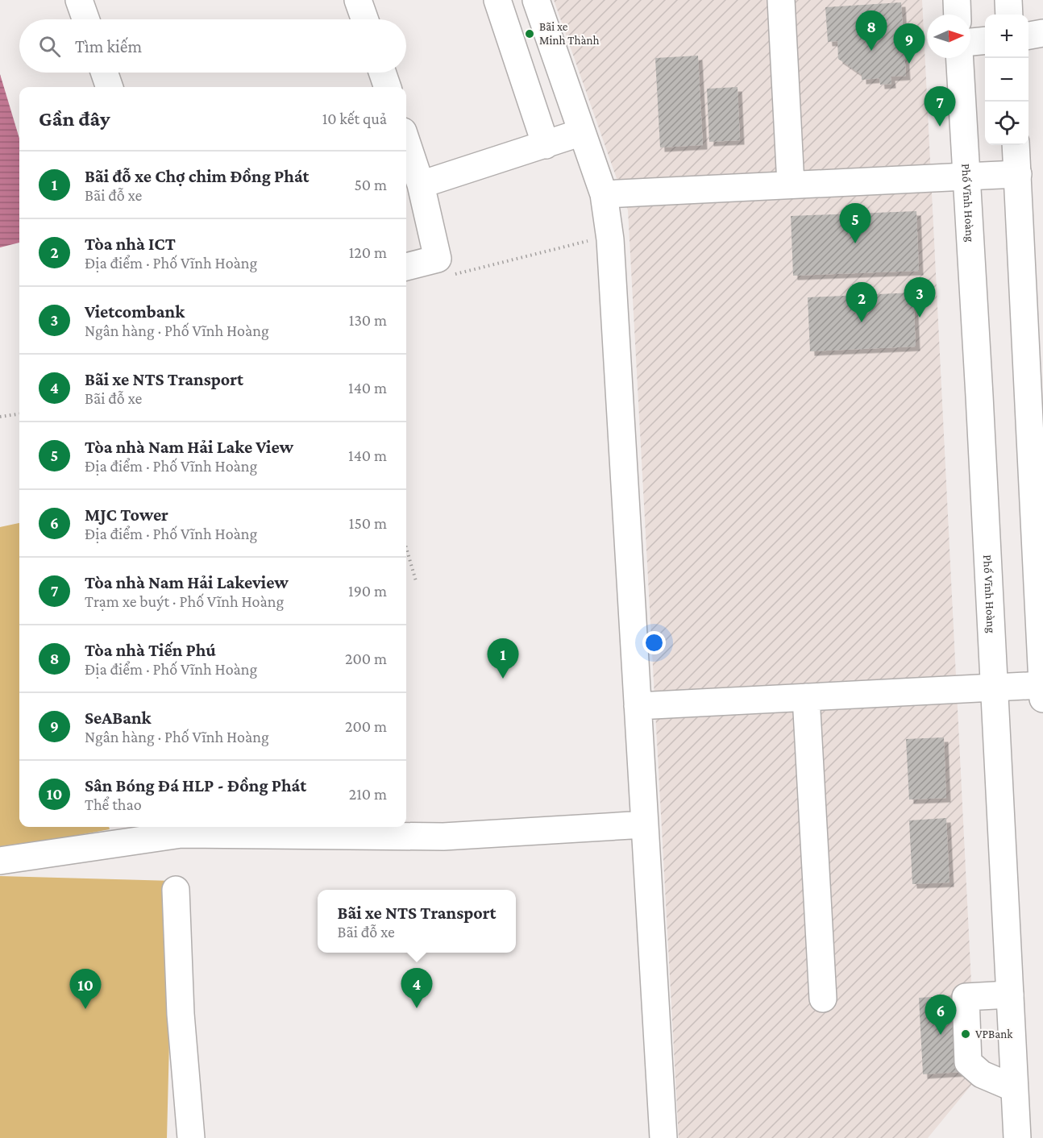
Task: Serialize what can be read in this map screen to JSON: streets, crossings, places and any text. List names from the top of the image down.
{
  "streets": {
    "street": ["Phố Vĩnh Hoàng"]
  },
  "places": ["Bãi xe Minh Thành", "VPBank"],
  "north": "right",
  "page": {
    "pins": [
      "8",
      "9",
      "7",
      "5",
      "3",
      "2",
      "1",
      "4",
      "10",
      "6"
    ],
    "map_buttons": ["+", "−"],
    "search": "Tìm kiếm",
    "heading": ["Gần đây", "10 kết quả"],
    "list": [
      {
        "mark": "1",
        "name": "Bãi đỗ xe Chợ chim Đồng Phát",
        "note": "Bãi đỗ xe",
        "value": "50 m"
      },
      {
        "mark": "2",
        "name": "Tòa nhà ICT",
        "note": "Địa điểm · Phố Vĩnh Hoàng",
        "value": "120 m"
      },
      {
        "mark": "3",
        "name": "Vietcombank",
        "note": "Ngân hàng · Phố Vĩnh Hoàng",
        "value": "130 m"
      },
      {
        "mark": "4",
        "name": "Bãi xe NTS Transport",
        "note": "Bãi đỗ xe",
        "value": "140 m"
      },
      {
        "mark": "5",
        "name": "Tòa nhà Nam Hải Lake View",
        "note": "Địa điểm · Phố Vĩnh Hoàng",
        "value": "140 m"
      },
      {
        "mark": "6",
        "name": "MJC Tower",
        "note": "Địa điểm · Phố Vĩnh Hoàng",
        "value": "150 m"
      },
      {
        "mark": "7",
        "name": "Tòa nhà Nam Hải Lakeview",
        "note": "Trạm xe buýt · Phố Vĩnh Hoàng",
        "value": "190 m"
      },
      {
        "mark": "8",
        "name": "Tòa nhà Tiến Phú",
        "note": "Địa điểm · Phố Vĩnh Hoàng",
        "value": "200 m"
      },
      {
        "mark": "9",
        "name": "SeABank",
        "note": "Ngân hàng · Phố Vĩnh Hoàng",
        "value": "200 m"
      },
      {
        "mark": "10",
        "name": "Sân Bóng Đá HLP - Đồng Phát",
        "note": "Thể thao",
        "value": "210 m"
      }
    ],
    "popup": ["Bãi xe NTS Transport", "Bãi đỗ xe"]
  }
}
